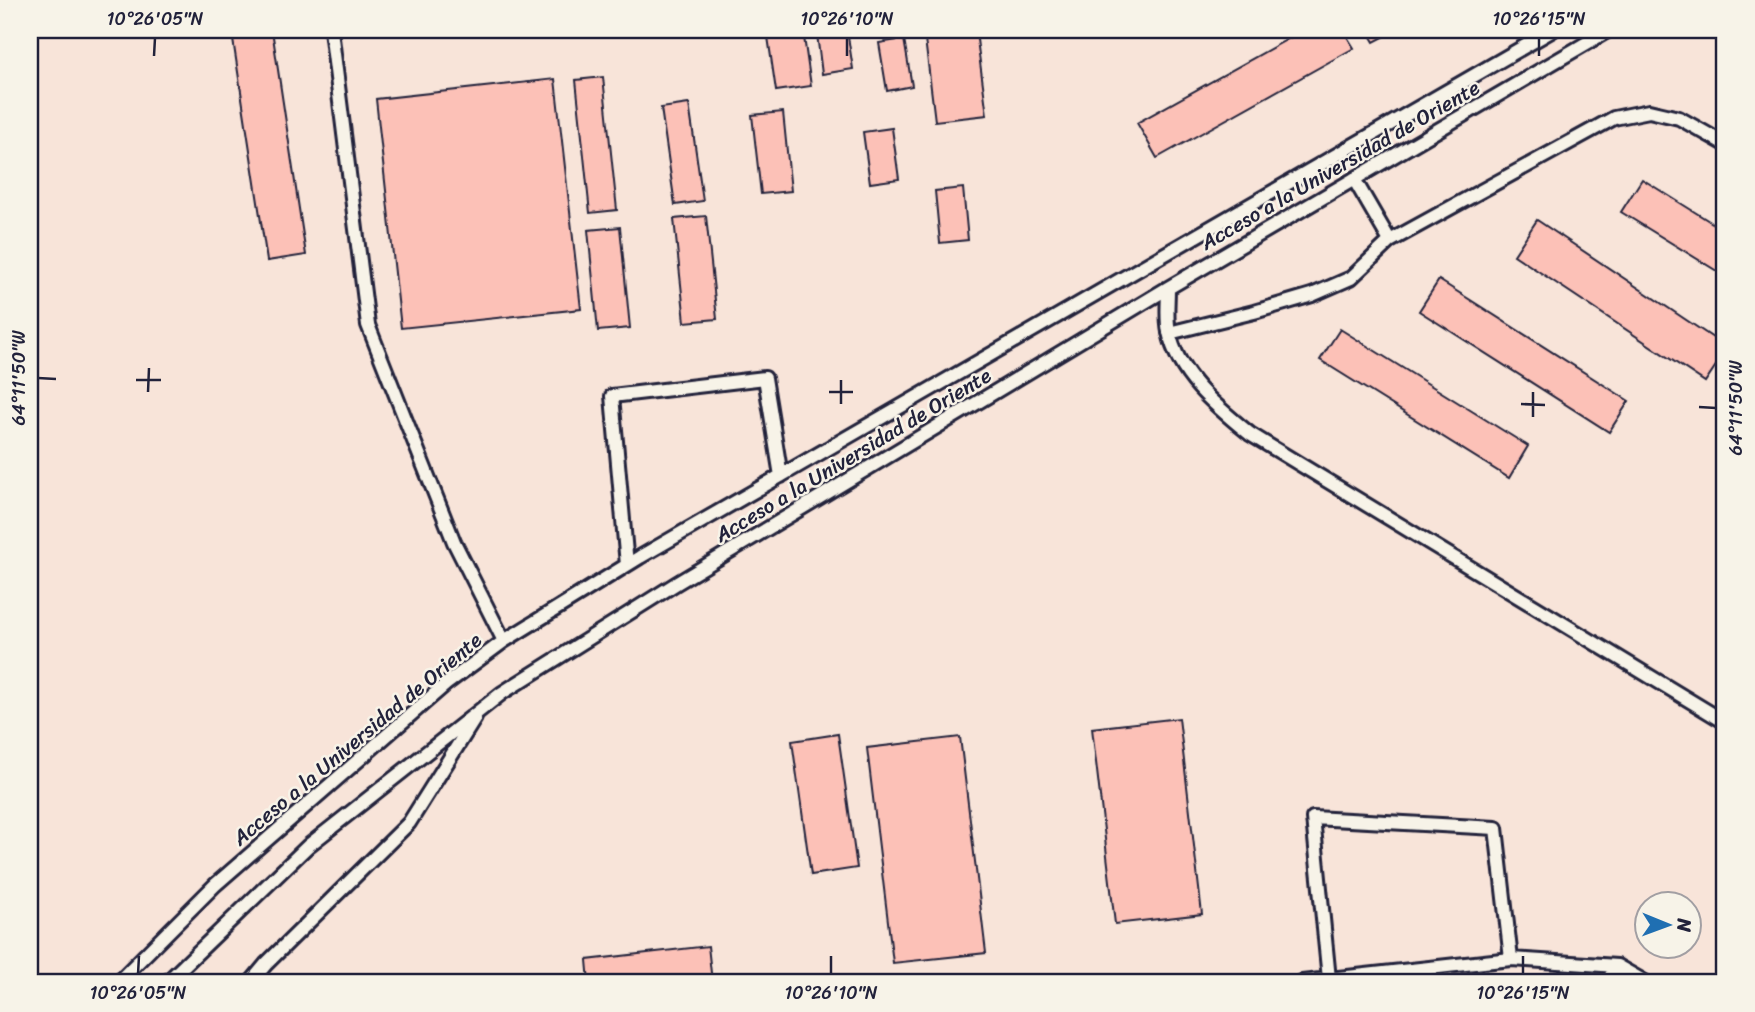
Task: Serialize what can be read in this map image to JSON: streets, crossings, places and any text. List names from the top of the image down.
{
  "streets": {
    "lane": ["Acceso a la Universidad de Oriente"]
  },
  "north": "right",
  "coordinates": [
    "10°26'05\"N",
    "10°26'10\"N",
    "10°26'15\"N",
    "64°11'50\"W"
  ]
}
